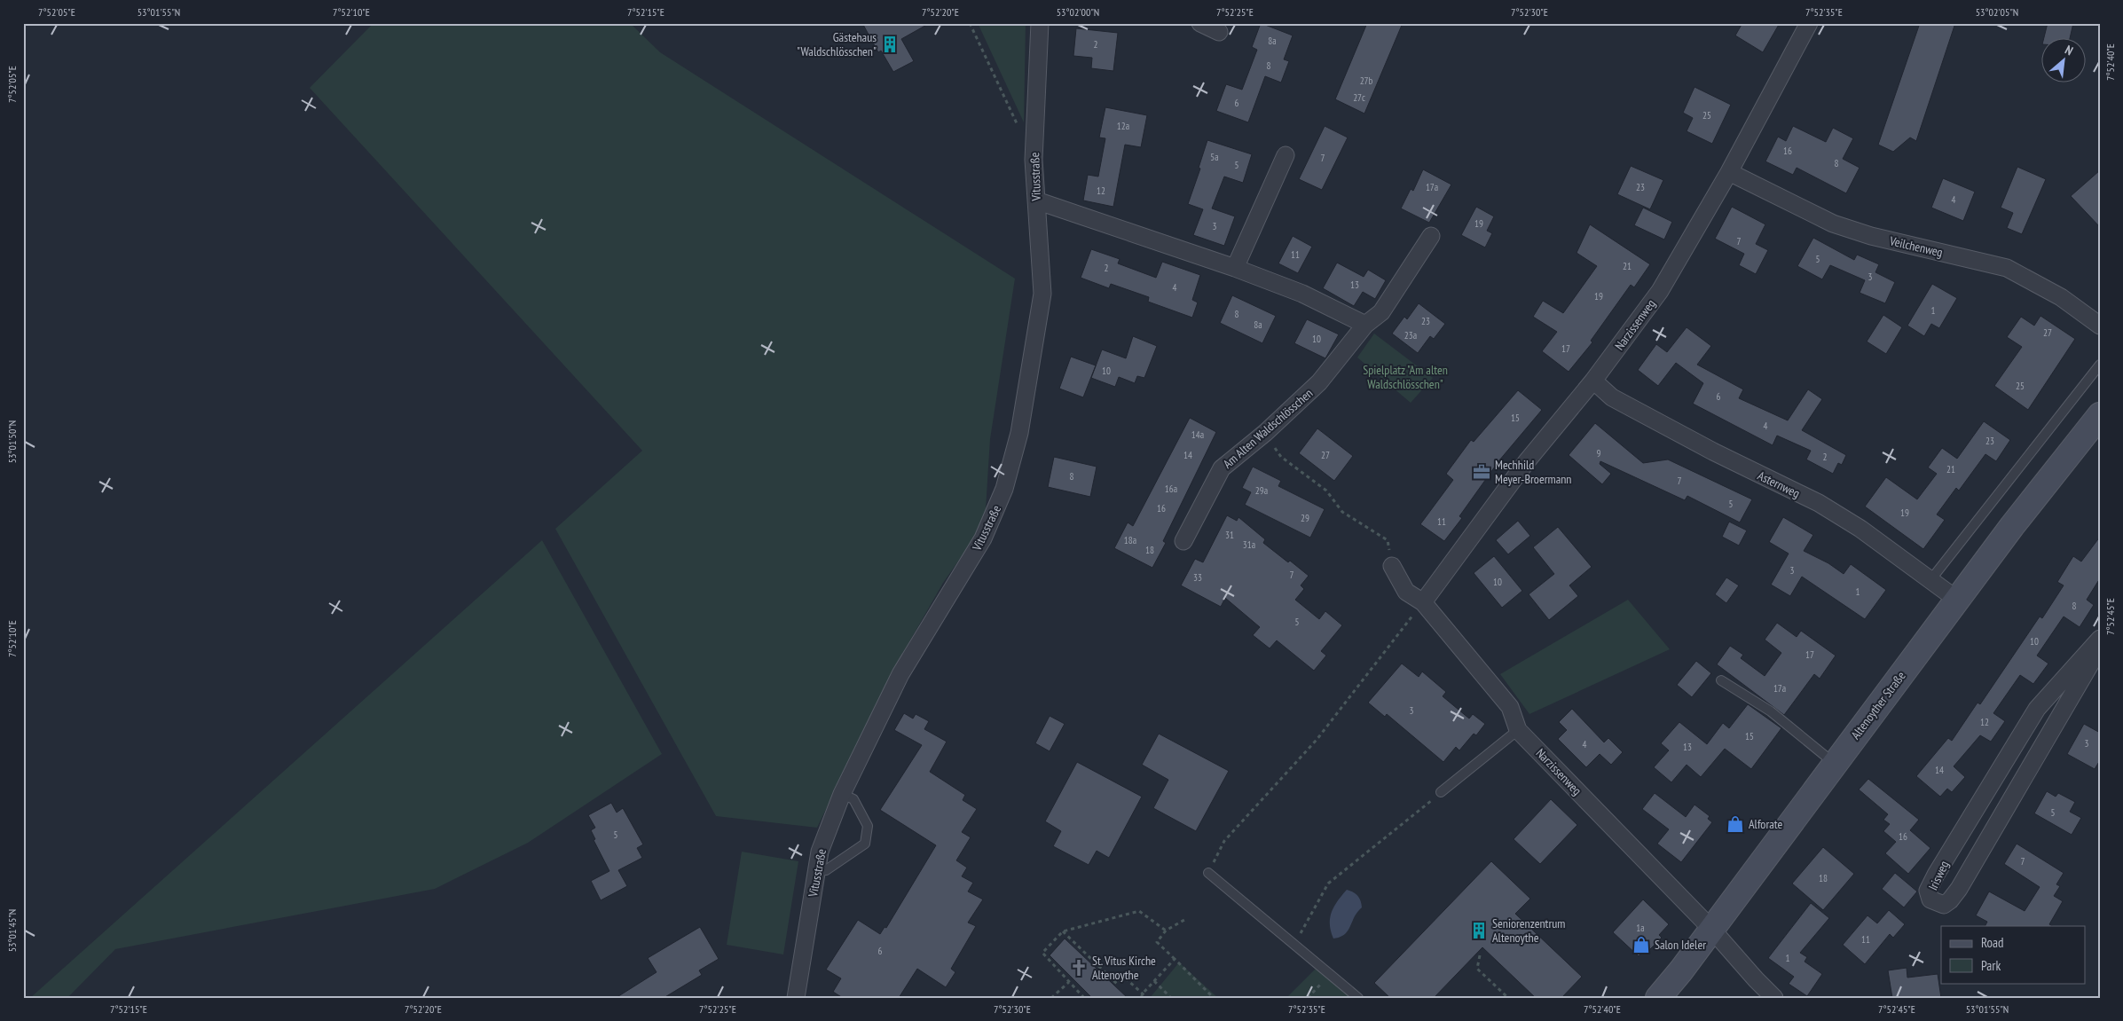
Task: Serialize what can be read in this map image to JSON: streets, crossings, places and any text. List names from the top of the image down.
{
  "streets": {
    "main road": ["Altenoyther Straße"],
    "street": [
      "Vitusstraße",
      "Veilchenweg",
      "Narzissenweg",
      "Am Alten Waldschlösschen",
      "Asternweg",
      "Irisweg"
    ]
  },
  "crossings": [
    ["Veilchenweg", "Narzissenweg"],
    ["Narzissenweg", "Asternweg"],
    ["Narzissenweg", "Altenoyther Straße"],
    ["Asternweg", "Altenoyther Straße"]
  ],
  "parks": ["Spielplatz \"Am alten Waldschlösschen\""],
  "places": {
    "building": ["Gästehaus \"Waldschlösschen\"", "Seniorenzentrum Altenoythe"],
    "office": ["Mechhild Meyer-Broermann"],
    "shop": ["Alforate", "Salon Ideler"],
    "church": ["St. Vitus Kirche Altenoythe"]
  },
  "house_numbers": [
    "8a",
    "2",
    "8",
    "27b",
    "27c",
    "6",
    "25",
    "12a",
    "16",
    "5a",
    "7",
    "8",
    "5",
    "17a",
    "23",
    "12",
    "4",
    "19",
    "3",
    "7",
    "11",
    "5",
    "21",
    "2",
    "3",
    "13",
    "4",
    "19",
    "1",
    "8",
    "23",
    "8a",
    "27",
    "23a",
    "10",
    "17",
    "10",
    "25",
    "6",
    "15",
    "4",
    "14a",
    "23",
    "9",
    "14",
    "27",
    "2",
    "21",
    "8",
    "7",
    "16a",
    "29a",
    "5",
    "16",
    "19",
    "29",
    "11",
    "31",
    "18a",
    "31a",
    "18",
    "3",
    "7",
    "33",
    "10",
    "1",
    "8",
    "5",
    "10",
    "17",
    "17a",
    "3",
    "12",
    "15",
    "3",
    "4",
    "13",
    "14",
    "5",
    "5",
    "16",
    "7",
    "18",
    "1a",
    "11",
    "6",
    "1"
  ],
  "legend": ["Road", "Park"],
  "north": "top right",
  "coordinates": [
    "7°52'05\"E",
    "53°01'55\"N",
    "7°52'10\"E",
    "7°52'15\"E",
    "7°52'20\"E",
    "53°02'00\"N",
    "7°52'25\"E",
    "7°52'30\"E",
    "7°52'35\"E",
    "53°02'05\"N",
    "7°52'40\"E",
    "53°01'50\"N",
    "7°52'45\"E",
    "53°01'45\"N"
  ]
}
